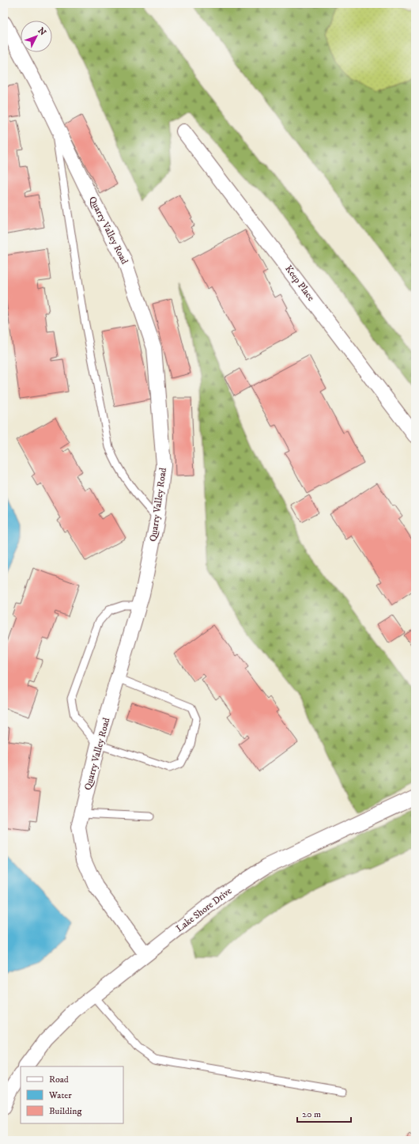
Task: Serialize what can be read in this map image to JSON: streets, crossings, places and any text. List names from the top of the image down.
{
  "streets": {
    "street": ["Quarry Valley Road", "Keep Place", "Lake Shore Drive"]
  },
  "crossings": [
    ["Quarry Valley Road", "Lake Shore Drive"]
  ],
  "legend": ["Road", "Water", "Building"],
  "scale_bar": "20 m",
  "north": "top right"
}
